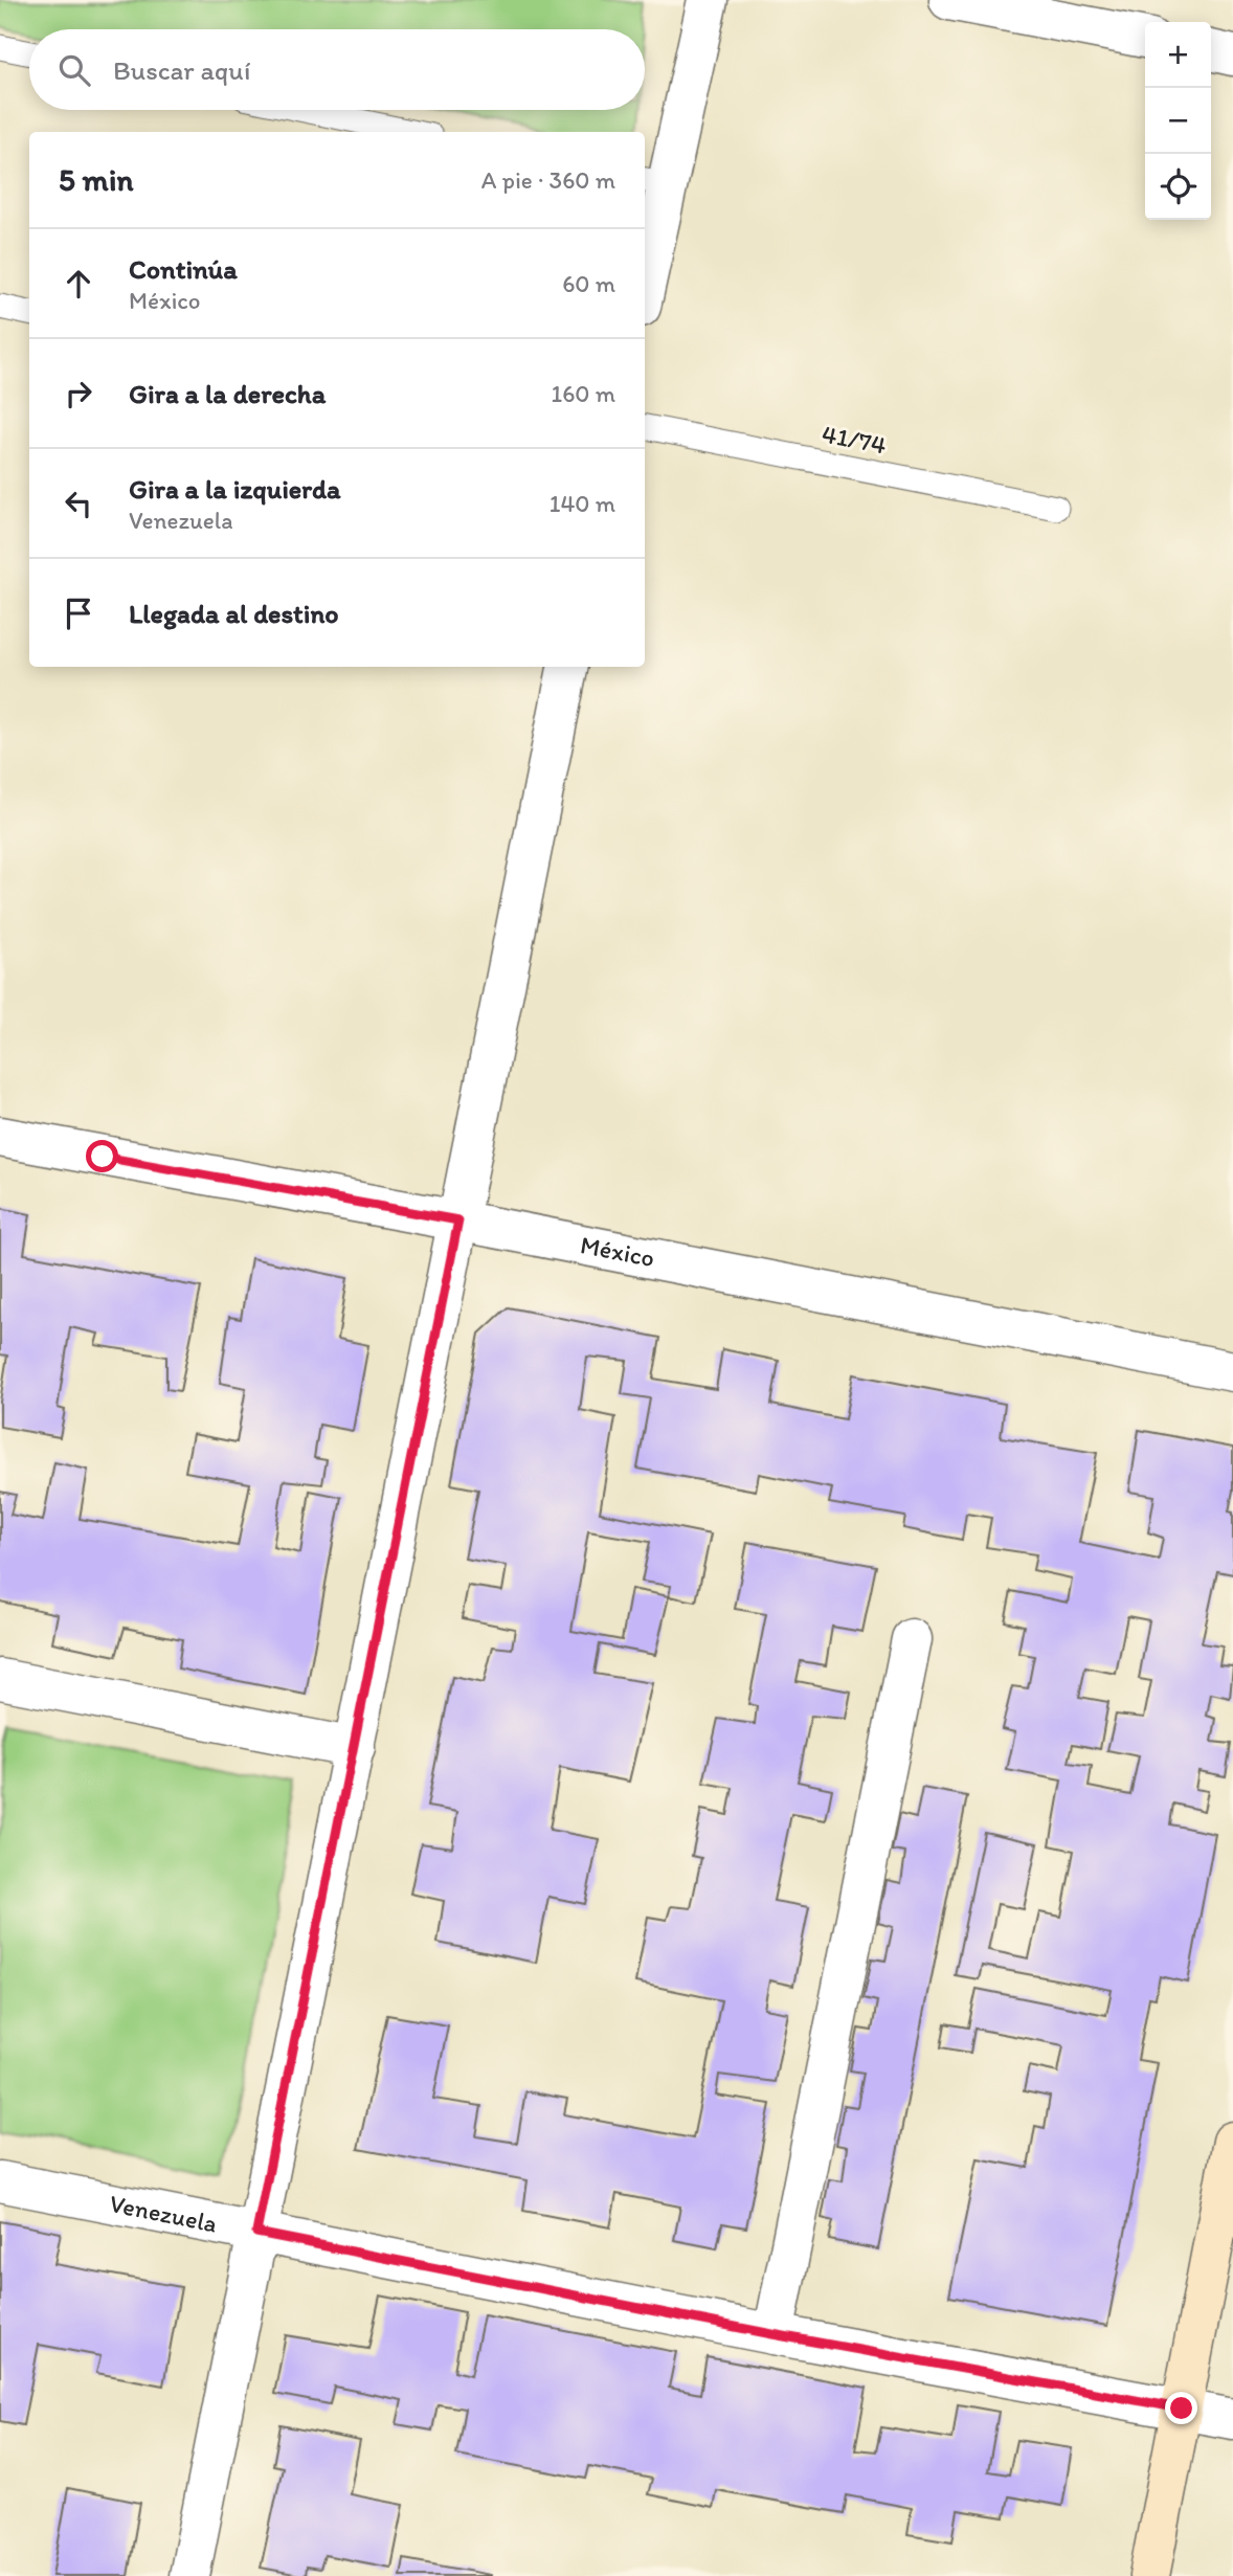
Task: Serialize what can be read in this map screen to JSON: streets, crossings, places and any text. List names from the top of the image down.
{
  "streets": {
    "street": ["México", "Venezuela"],
    "lane": ["41/74"]
  },
  "page": {
    "map_buttons": ["+", "−"],
    "search": "Buscar aquí",
    "heading": ["5 min", "A pie · 360 m"],
    "list": [
      ["Continúa", "México", "60 m"],
      ["Gira a la derecha", "160 m"],
      ["Gira a la izquierda", "Venezuela", "140 m"],
      "Llegada al destino"
    ]
  }
}
